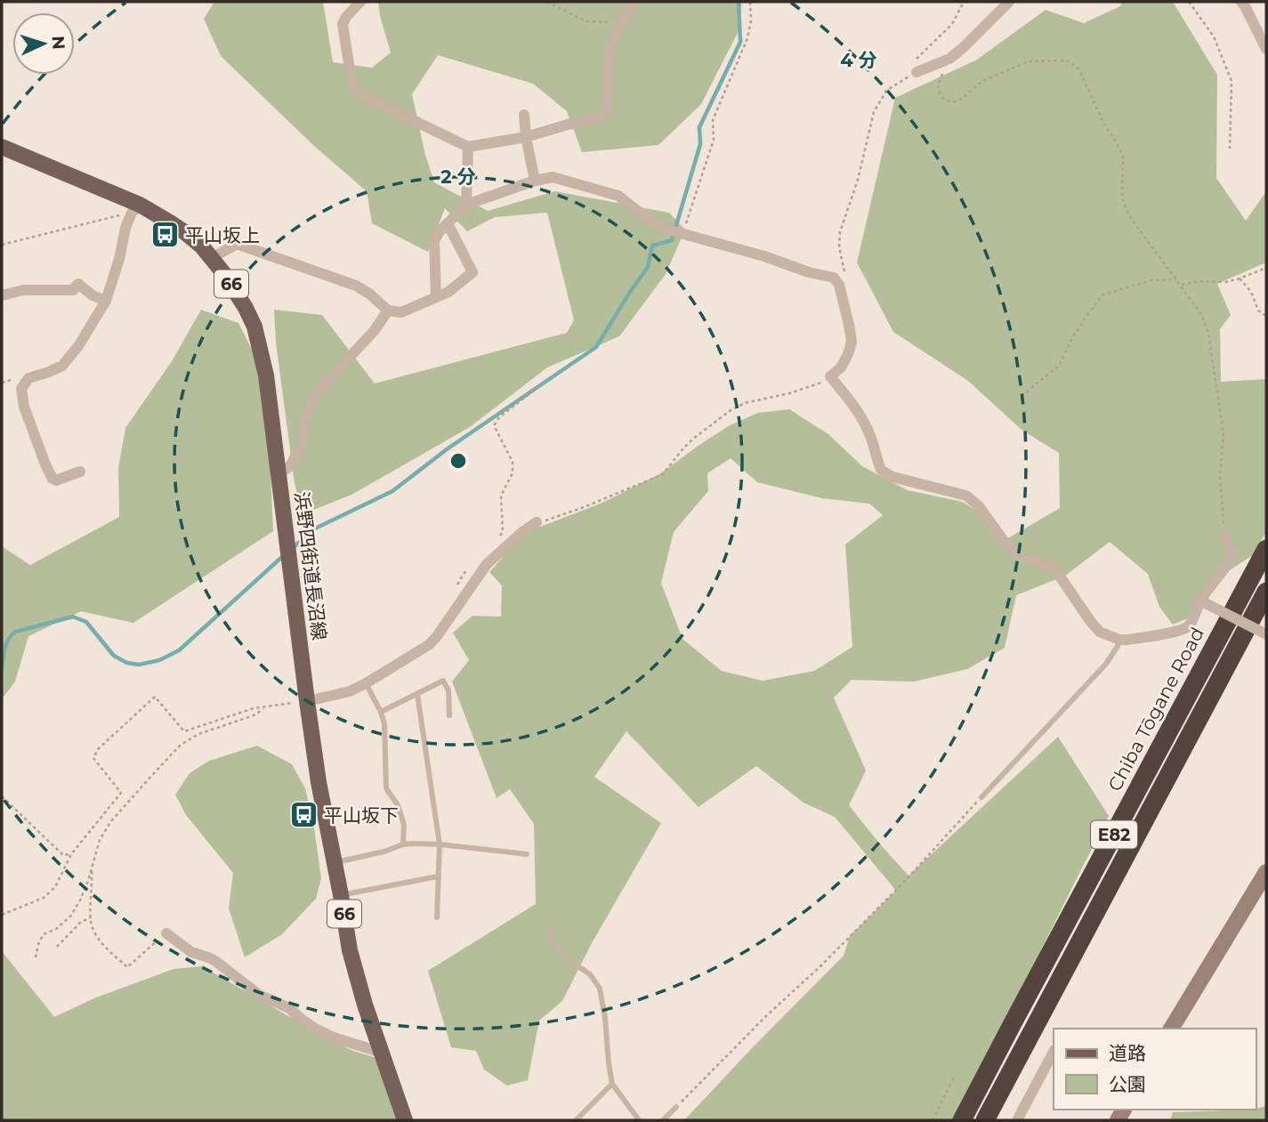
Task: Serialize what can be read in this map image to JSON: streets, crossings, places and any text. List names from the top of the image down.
{
  "streets": {
    "highway": ["Chiba Tōgane Road", "E82"],
    "main road": ["66", "浜野四街道長沼線"]
  },
  "places": {
    "bus stop": ["平山坂上", "平山坂下"]
  },
  "legend": ["道路", "公園"],
  "north": "right",
  "rings": ["4 分", "2 分"]
}
